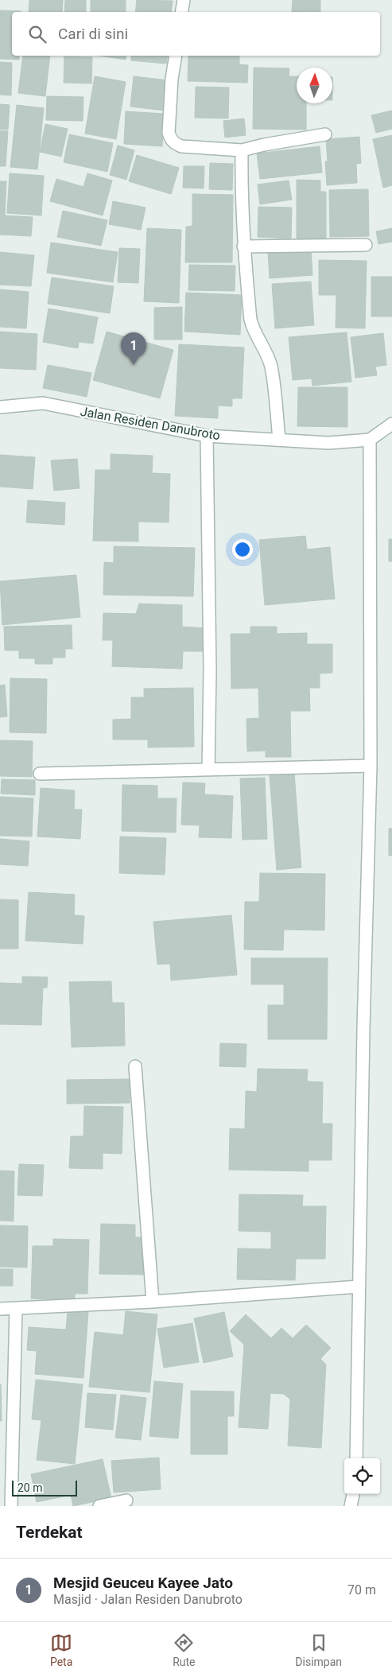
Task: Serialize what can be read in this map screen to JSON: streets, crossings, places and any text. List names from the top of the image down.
{
  "streets": {
    "street": ["Jalan Residen Danubroto"]
  },
  "scale_bar": "20 m",
  "north": "top",
  "page": {
    "search": "Cari di sini",
    "pins": "1",
    "scale": "20 m",
    "heading": "Terdekat",
    "list": [
      {
        "mark": "1",
        "name": "Mesjid Geuceu Kayee Jato",
        "note": "Masjid · Jalan Residen Danubroto",
        "value": "70 m"
      }
    ],
    "nav": ["Peta", "Rute", "Disimpan"]
  }
}
